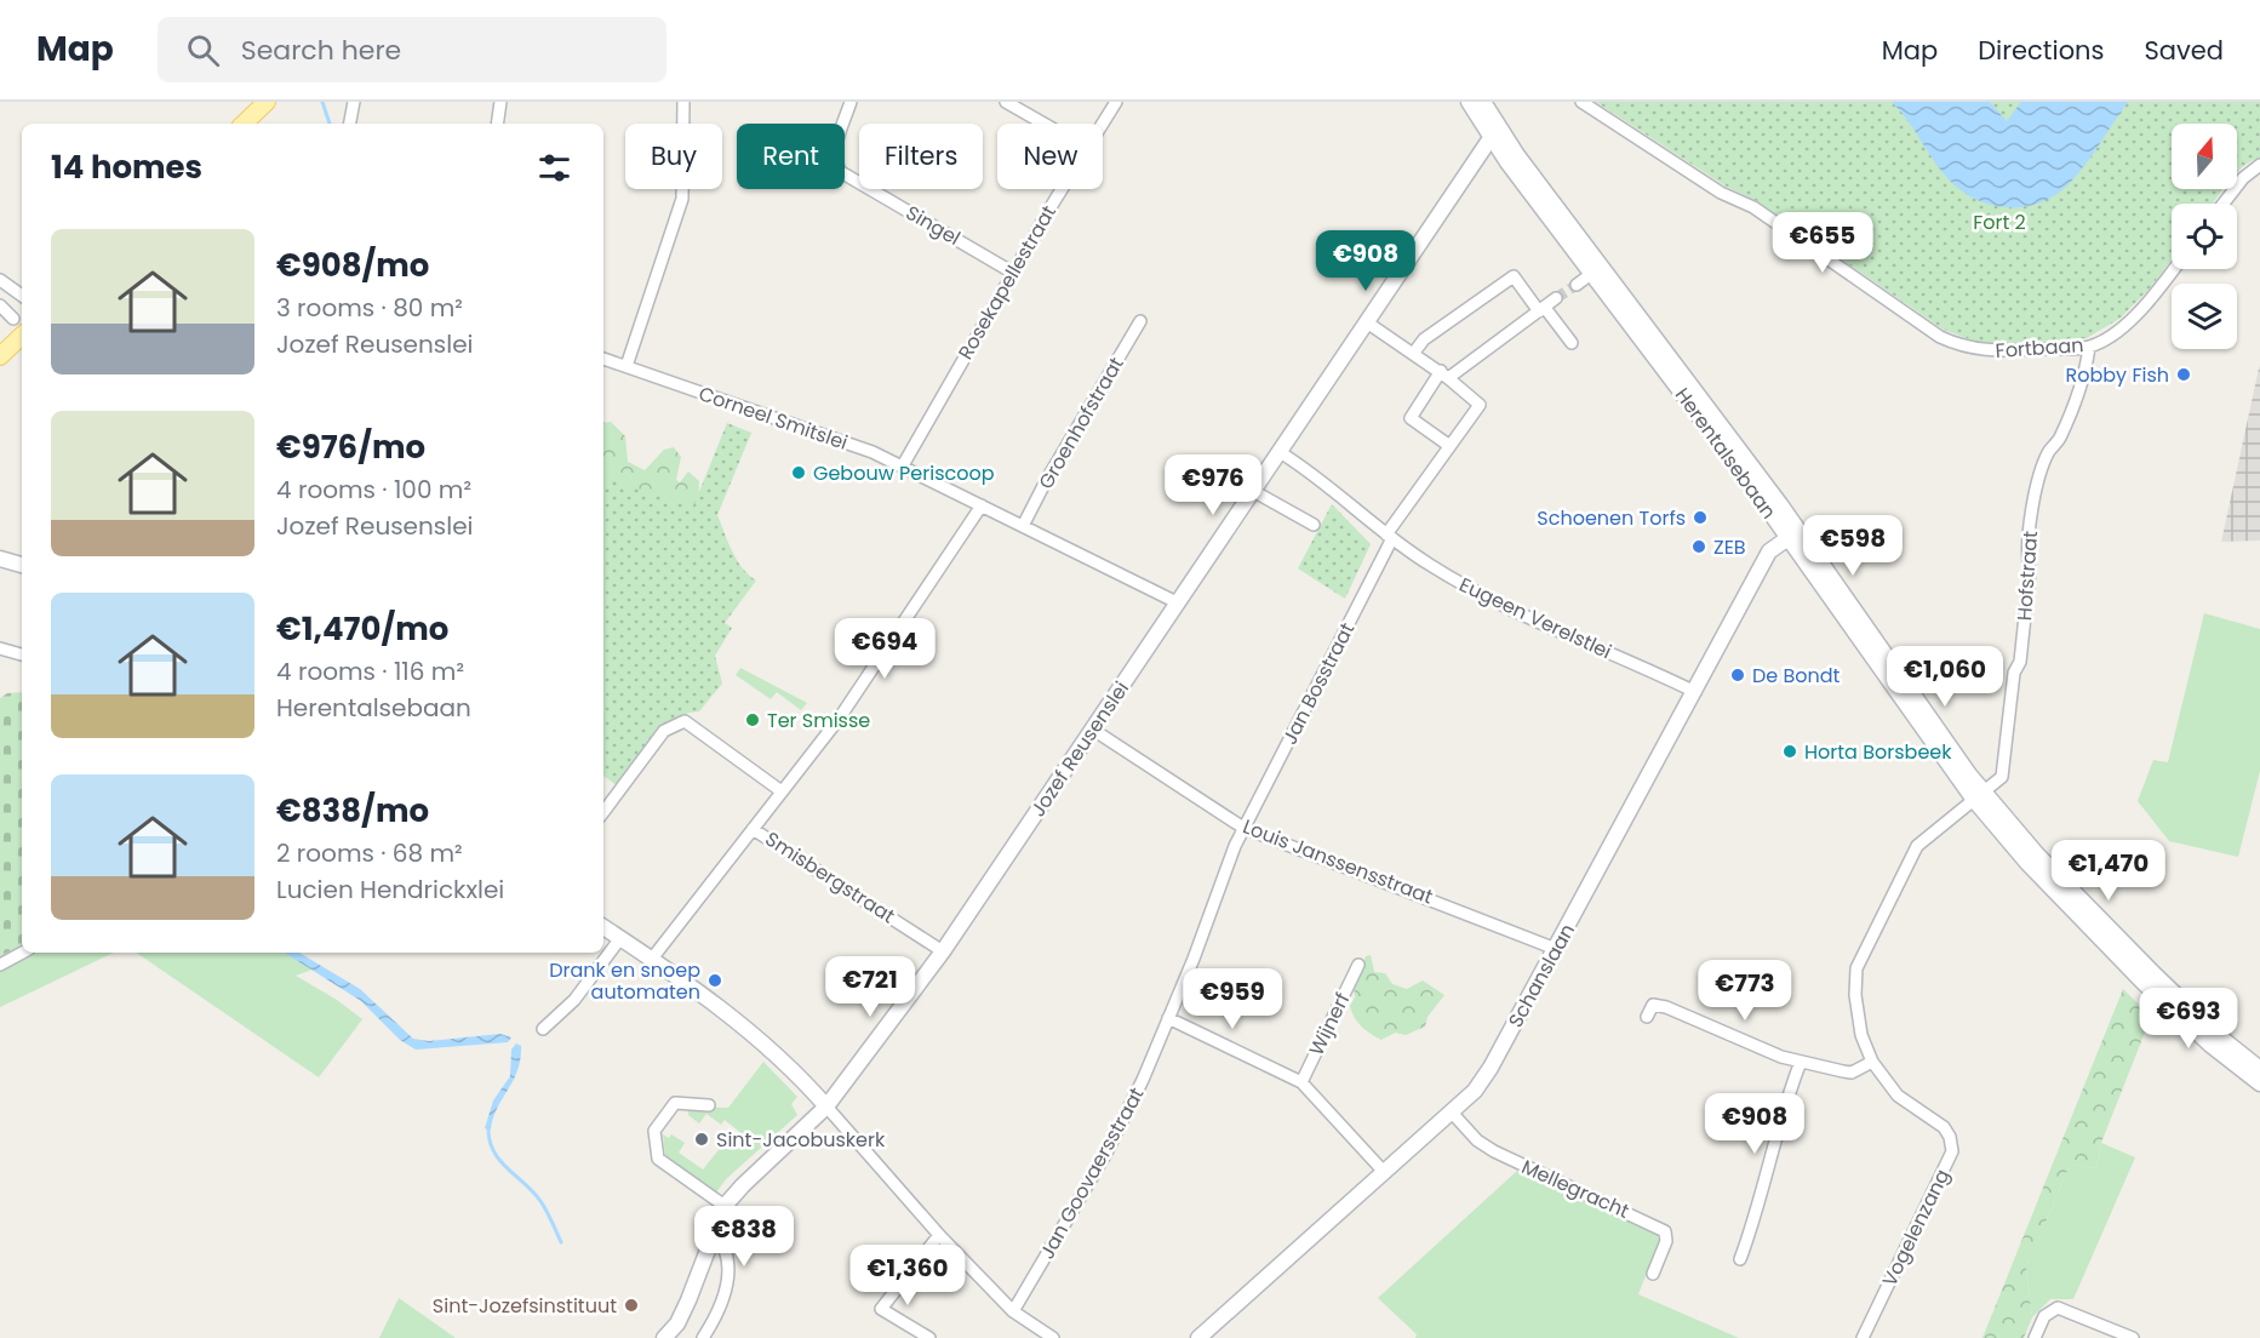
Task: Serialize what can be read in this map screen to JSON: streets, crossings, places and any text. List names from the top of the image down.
{
  "streets": {
    "street": [
      "Singel",
      "Rosekapellestraat",
      "Fortbaan",
      "Corneel Smitslei",
      "Groenhofstraat",
      "Herentalsebaan",
      "Hofstraat",
      "Eugeen Verelstlei",
      "Jan Bosstraat",
      "Jozef Reusenslei",
      "Louis Janssensstraat",
      "Smisbergstraat",
      "Schanslaan",
      "Wijnerf",
      "Jan Goovaersstraat",
      "Mellegracht",
      "Vogelenzang"
    ]
  },
  "crossings": [
    ["Singel", "Rosekapellestraat"],
    ["Rosekapellestraat", "Corneel Smitslei"],
    ["Fortbaan", "Hofstraat"],
    ["Corneel Smitslei", "Groenhofstraat"],
    ["Corneel Smitslei", "Jozef Reusenslei"],
    ["Herentalsebaan", "Hofstraat"],
    ["Herentalsebaan", "Jozef Reusenslei"],
    ["Herentalsebaan", "Schanslaan"],
    ["Herentalsebaan", "Vogelenzang"],
    ["Hofstraat", "Vogelenzang"],
    ["Eugeen Verelstlei", "Jan Bosstraat"],
    ["Eugeen Verelstlei", "Jozef Reusenslei"],
    ["Eugeen Verelstlei", "Schanslaan"],
    ["Jan Bosstraat", "Louis Janssensstraat"],
    ["Jan Bosstraat", "Jan Goovaersstraat"],
    ["Jozef Reusenslei", "Louis Janssensstraat"],
    ["Jozef Reusenslei", "Smisbergstraat"],
    ["Louis Janssensstraat", "Schanslaan"],
    ["Louis Janssensstraat", "Jan Goovaersstraat"],
    ["Schanslaan", "Mellegracht"]
  ],
  "parks": ["Fort 2"],
  "places": [
    "Robby Fish",
    "Gebouw Periscoop",
    "Schoenen Torfs",
    "ZEB",
    "De Bondt",
    "Ter Smisse",
    "Horta Borsbeek",
    "Drank en snoep automaten",
    "Sint-Jacobuskerk",
    "Sint-Jozefsinstituut"
  ],
  "north": "top",
  "page": {
    "header": "Map",
    "search": "Search here",
    "nav": ["Map", "Directions", "Saved"],
    "chip": [
      "Buy",
      "Rent",
      "Filters",
      "New"
    ],
    "heading": "14 homes",
    "list": [
      {
        "name": "€908/mo",
        "note": "3 rooms · 80 m² · Jozef Reusenslei"
      },
      {
        "name": "€976/mo",
        "note": "4 rooms · 100 m² · Jozef Reusenslei"
      },
      {
        "name": "€1,470/mo",
        "note": "4 rooms · 116 m² · Herentalsebaan"
      },
      {
        "name": "€838/mo",
        "note": "2 rooms · 68 m² · Lucien Hendrickxlei"
      }
    ],
    "price": [
      "€655",
      "€908",
      "€976",
      "€598",
      "€694",
      "€1,060",
      "€1,470",
      "€721",
      "€773",
      "€959",
      "€693",
      "€908",
      "€838",
      "€1,360"
    ]
  }
}
